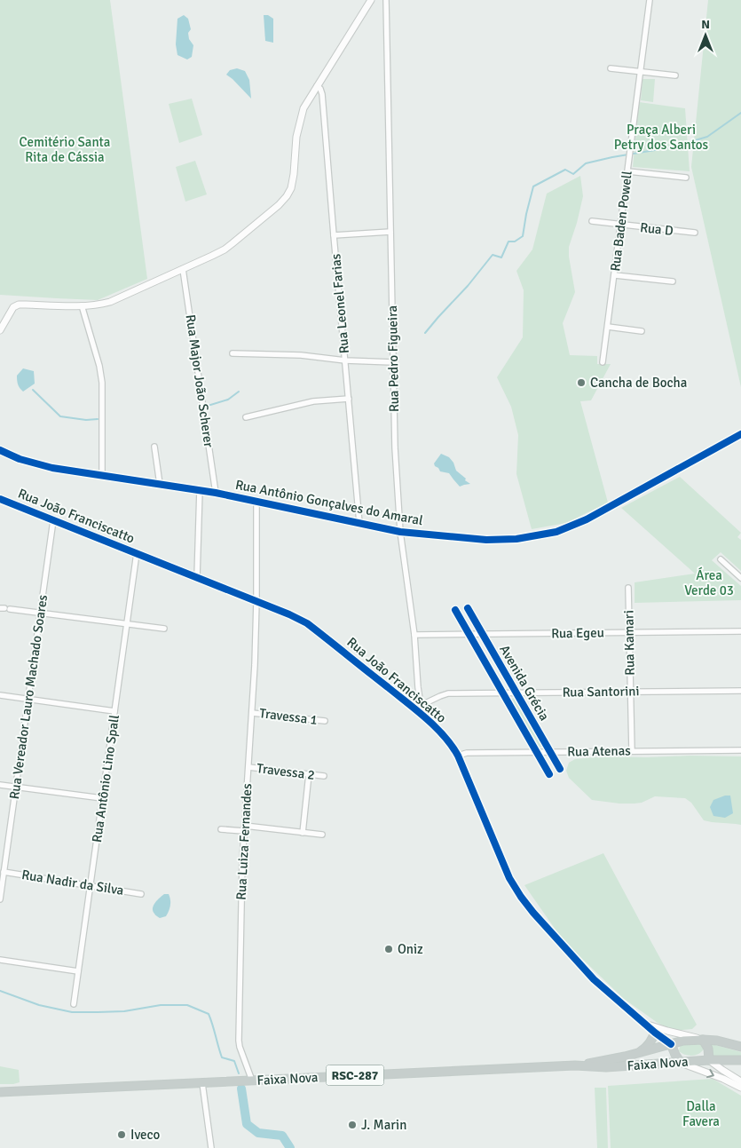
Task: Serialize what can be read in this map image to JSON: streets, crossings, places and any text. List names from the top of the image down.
{
  "streets": {
    "highway": ["Faixa Nova", "RSC-287"],
    "street": [
      "Rua Baden Powell",
      "Rua D",
      "Rua Leonel Farias",
      "Rua Pedro Figueira",
      "Rua Major João Scherer",
      "Rua Antônio Gonçalves do Amaral",
      "Rua João Franciscatto",
      "Rua Egeu",
      "Rua Kamari",
      "Avenida Grécia",
      "Rua Santorini",
      "Rua Vereador Lauro Machado Soares",
      "Travessa 1",
      "Rua Atenas",
      "Travessa 2",
      "Rua Antônio Lino Spall",
      "Rua Luiza Fernandes",
      "Rua Nadir da Silva"
    ]
  },
  "crossings": [
    ["Rua Baden Powell", "Rua D"],
    ["Rua Leonel Farias", "Rua Antônio Gonçalves do Amaral"],
    ["Rua Pedro Figueira", "Rua Antônio Gonçalves do Amaral"],
    ["Rua Pedro Figueira", "Rua João Franciscatto"],
    ["Rua Pedro Figueira", "Rua Egeu"],
    ["Rua Pedro Figueira", "Rua Santorini"],
    ["Rua Major João Scherer", "Rua Antônio Gonçalves do Amaral"],
    ["Rua Antônio Gonçalves do Amaral", "Rua Luiza Fernandes"],
    ["Rua João Franciscatto", "Rua Santorini"],
    ["Rua João Franciscatto", "Rua Vereador Lauro Machado Soares"],
    ["Rua João Franciscatto", "Rua Atenas"],
    ["Rua João Franciscatto", "Rua Antônio Lino Spall"],
    ["Rua João Franciscatto", "Rua Luiza Fernandes"],
    ["Rua João Franciscatto", "Faixa Nova"],
    ["Rua Egeu", "Rua Kamari"],
    ["Rua Egeu", "Avenida Grécia"],
    ["Rua Kamari", "Rua Santorini"],
    ["Rua Kamari", "Rua Atenas"],
    ["Avenida Grécia", "Rua Santorini"],
    ["Avenida Grécia", "Rua Atenas"],
    ["Rua Vereador Lauro Machado Soares", "Rua Nadir da Silva"],
    ["Travessa 1", "Rua Luiza Fernandes"],
    ["Travessa 2", "Rua Luiza Fernandes"],
    ["Rua Antônio Lino Spall", "Rua Nadir da Silva"],
    ["Rua Luiza Fernandes", "Faixa Nova"]
  ],
  "parks": [
    "Praça Alberi Petry dos Santos",
    "Cemitério Santa Rita de Cássia",
    "Área Verde 03",
    "Dalla Favera"
  ],
  "places": [
    "Cancha de Bocha",
    "Oniz",
    "J. Marin",
    "Iveco"
  ],
  "north": "top"
}
